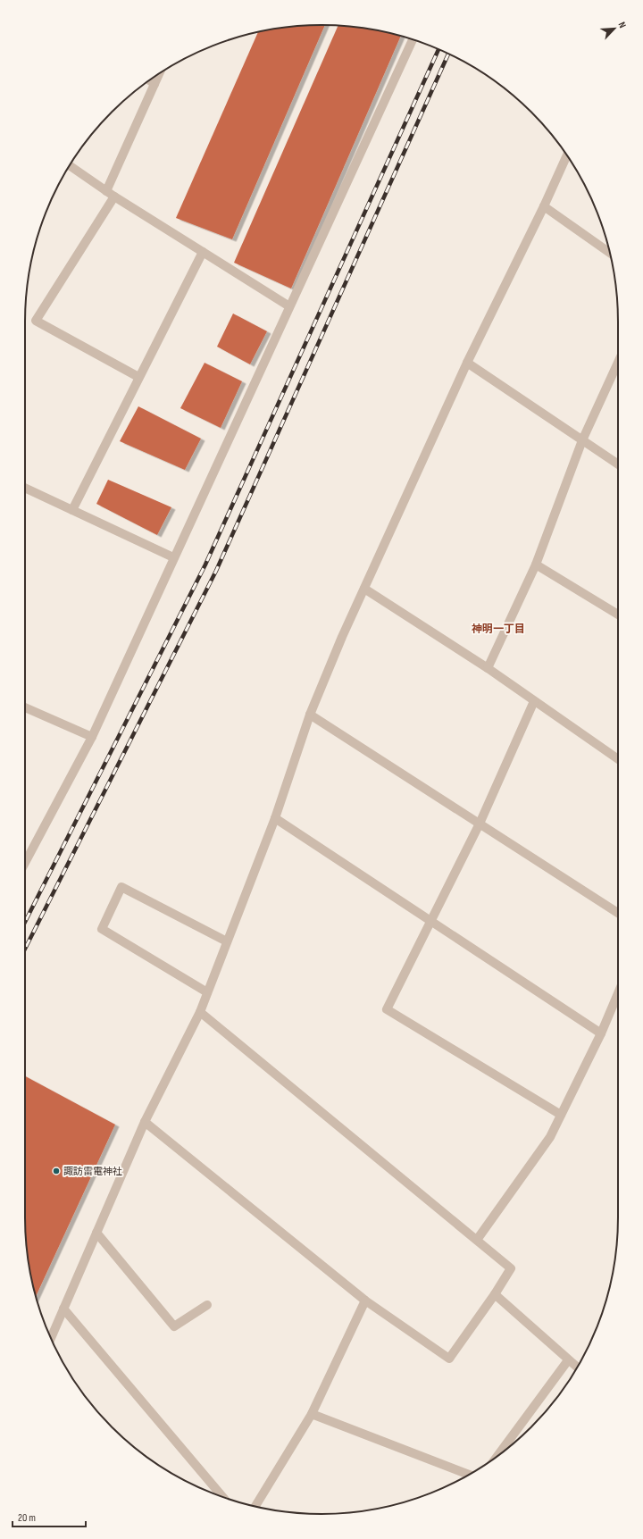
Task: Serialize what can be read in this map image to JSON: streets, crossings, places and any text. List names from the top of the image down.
{
  "districts": ["神明一丁目"],
  "places": ["諏訪雷電神社"],
  "scale_bar": "20 m",
  "north": "top right"
}
